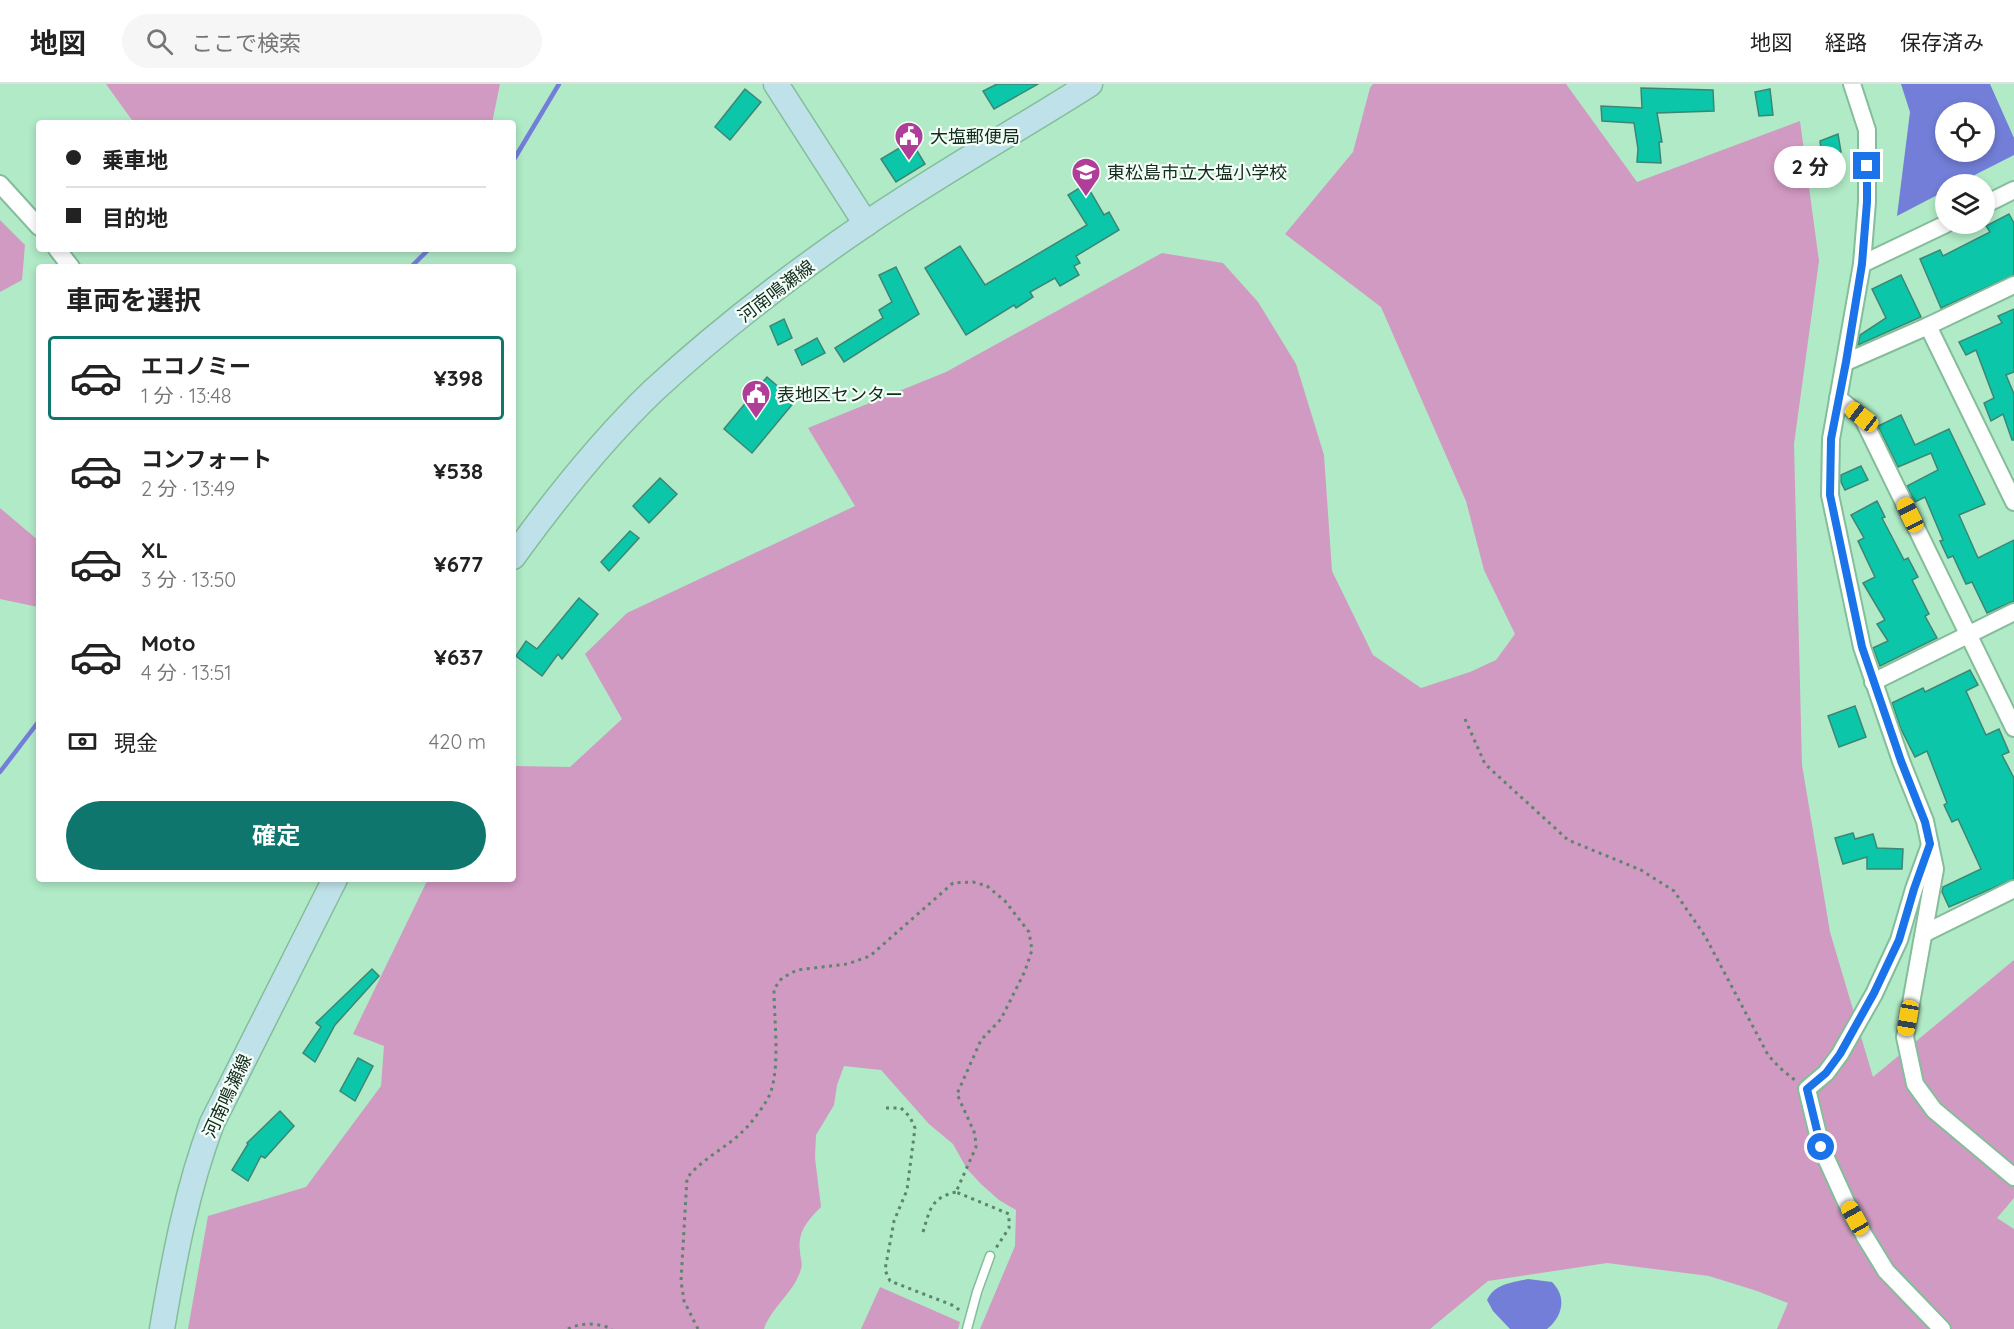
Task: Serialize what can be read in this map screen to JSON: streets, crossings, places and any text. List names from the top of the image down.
{
  "streets": {
    "main road": ["河南鳴瀬線"]
  },
  "places": {
    "public building": ["大塩郵便局", "表地区センター"],
    "school or university": ["東松島市立大塩小学校"]
  },
  "page": {
    "header": "地図",
    "search": "ここで検索",
    "nav": ["地図", "経路", "保存済み"],
    "banner": ["乗車地", "目的地"],
    "bubble": "2 分",
    "heading": "車両を選択",
    "list": [
      {
        "name": "エコノミー",
        "note": "1 分 · 13:48",
        "value": "¥398"
      },
      {
        "name": "コンフォート",
        "note": "2 分 · 13:49",
        "value": "¥538"
      },
      {
        "name": "XL",
        "note": "3 分 · 13:50",
        "value": "¥677"
      },
      {
        "name": "Moto",
        "note": "4 分 · 13:51",
        "value": "¥637"
      }
    ],
    "pay": ["現金", "420 m"],
    "buttons": "確定"
  }
}
